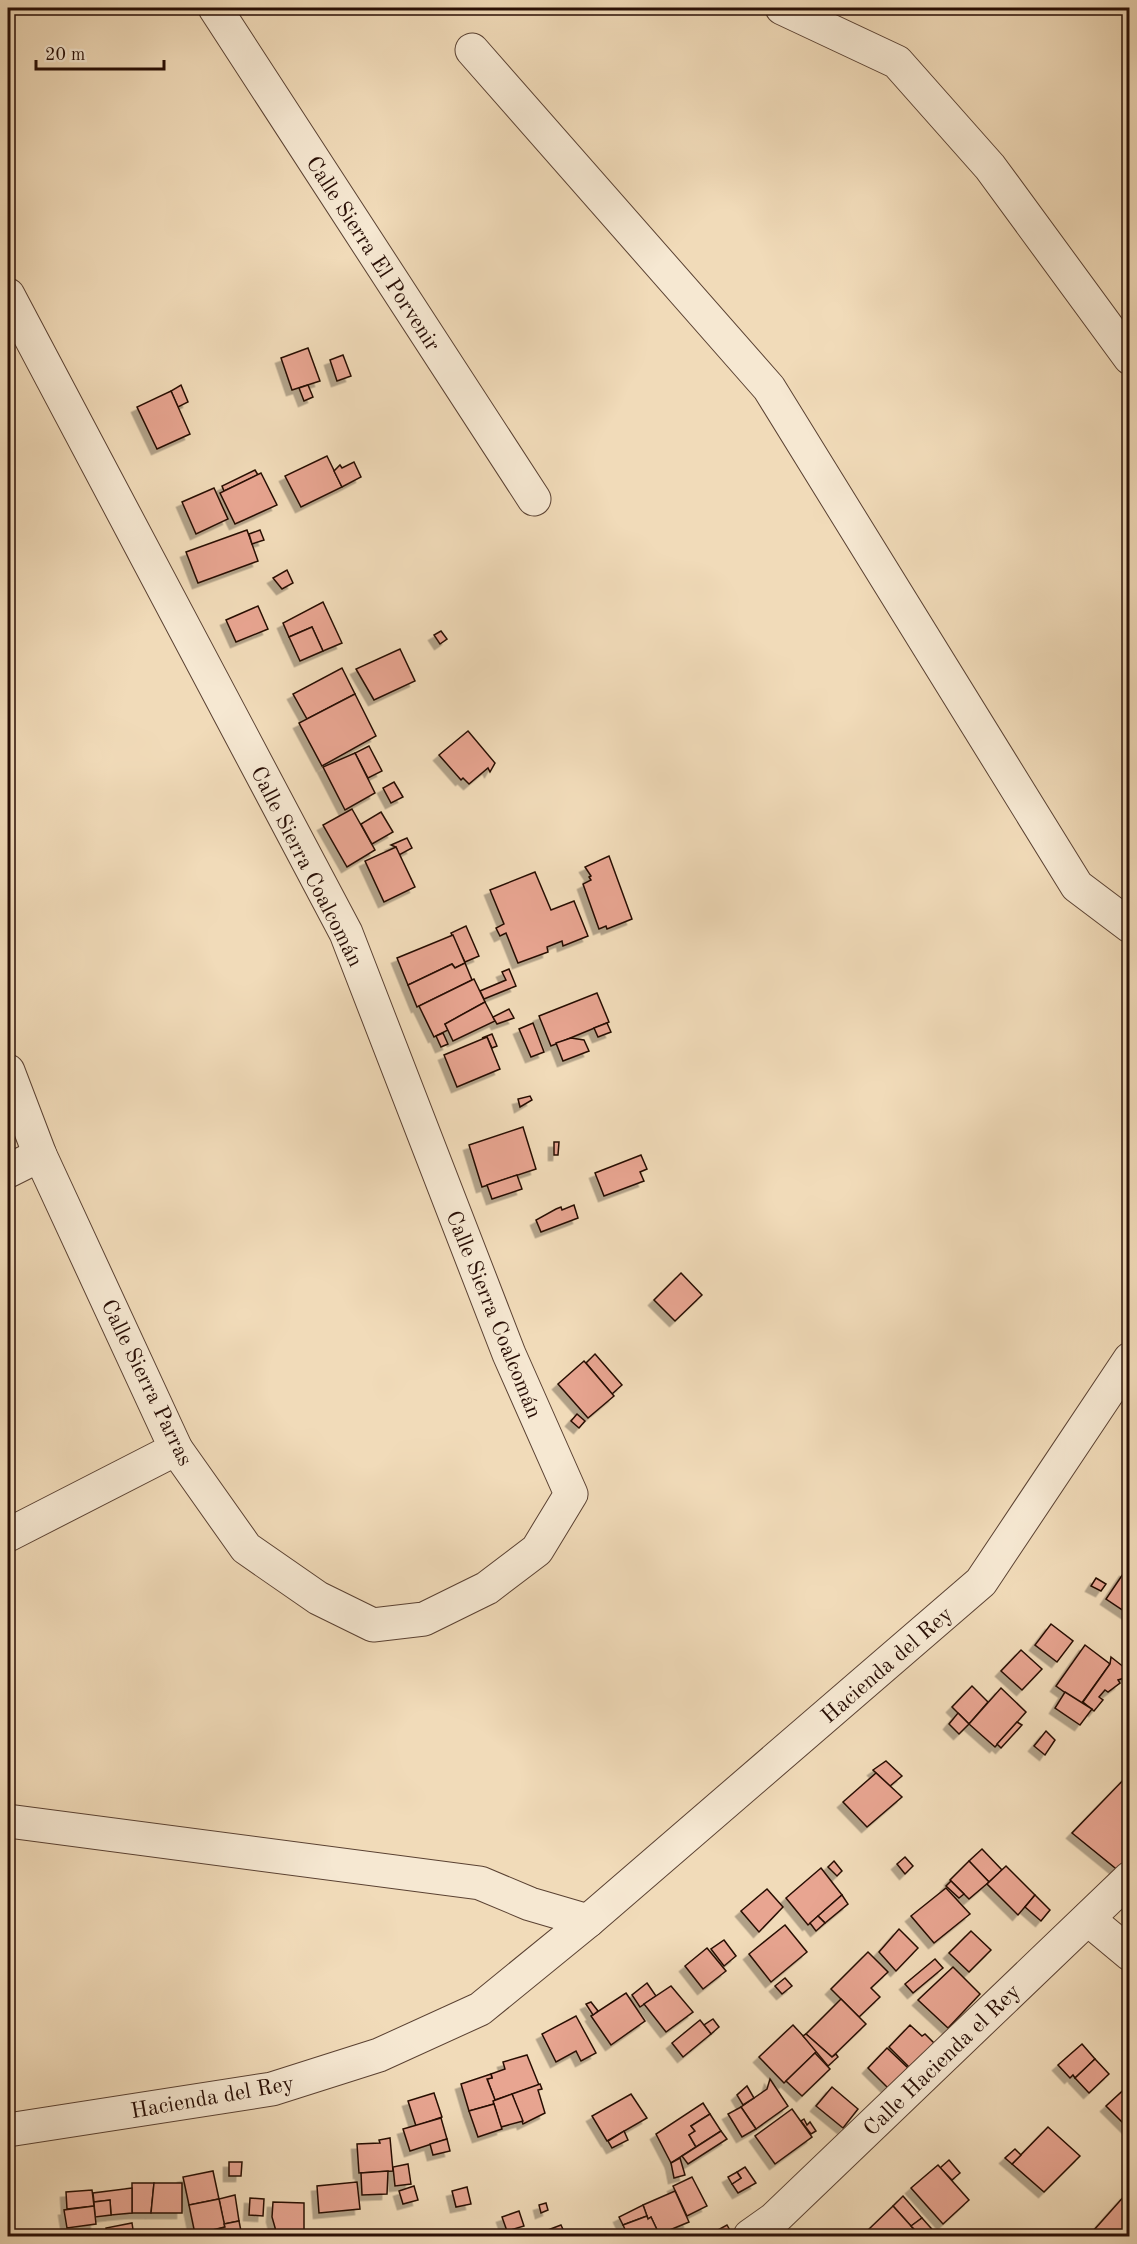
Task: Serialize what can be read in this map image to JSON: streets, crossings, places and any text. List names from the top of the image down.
{
  "streets": {
    "street": [
      "Calle Sierra El Porvenir",
      "Calle Sierra Coalcomán",
      "Calle Sierra Parras",
      "Hacienda del Rey",
      "Calle Hacienda el Rey"
    ]
  },
  "crossings": [
    ["Calle Sierra Coalcomán", "Calle Sierra Parras"]
  ],
  "scale_bar": "20 m"
}
